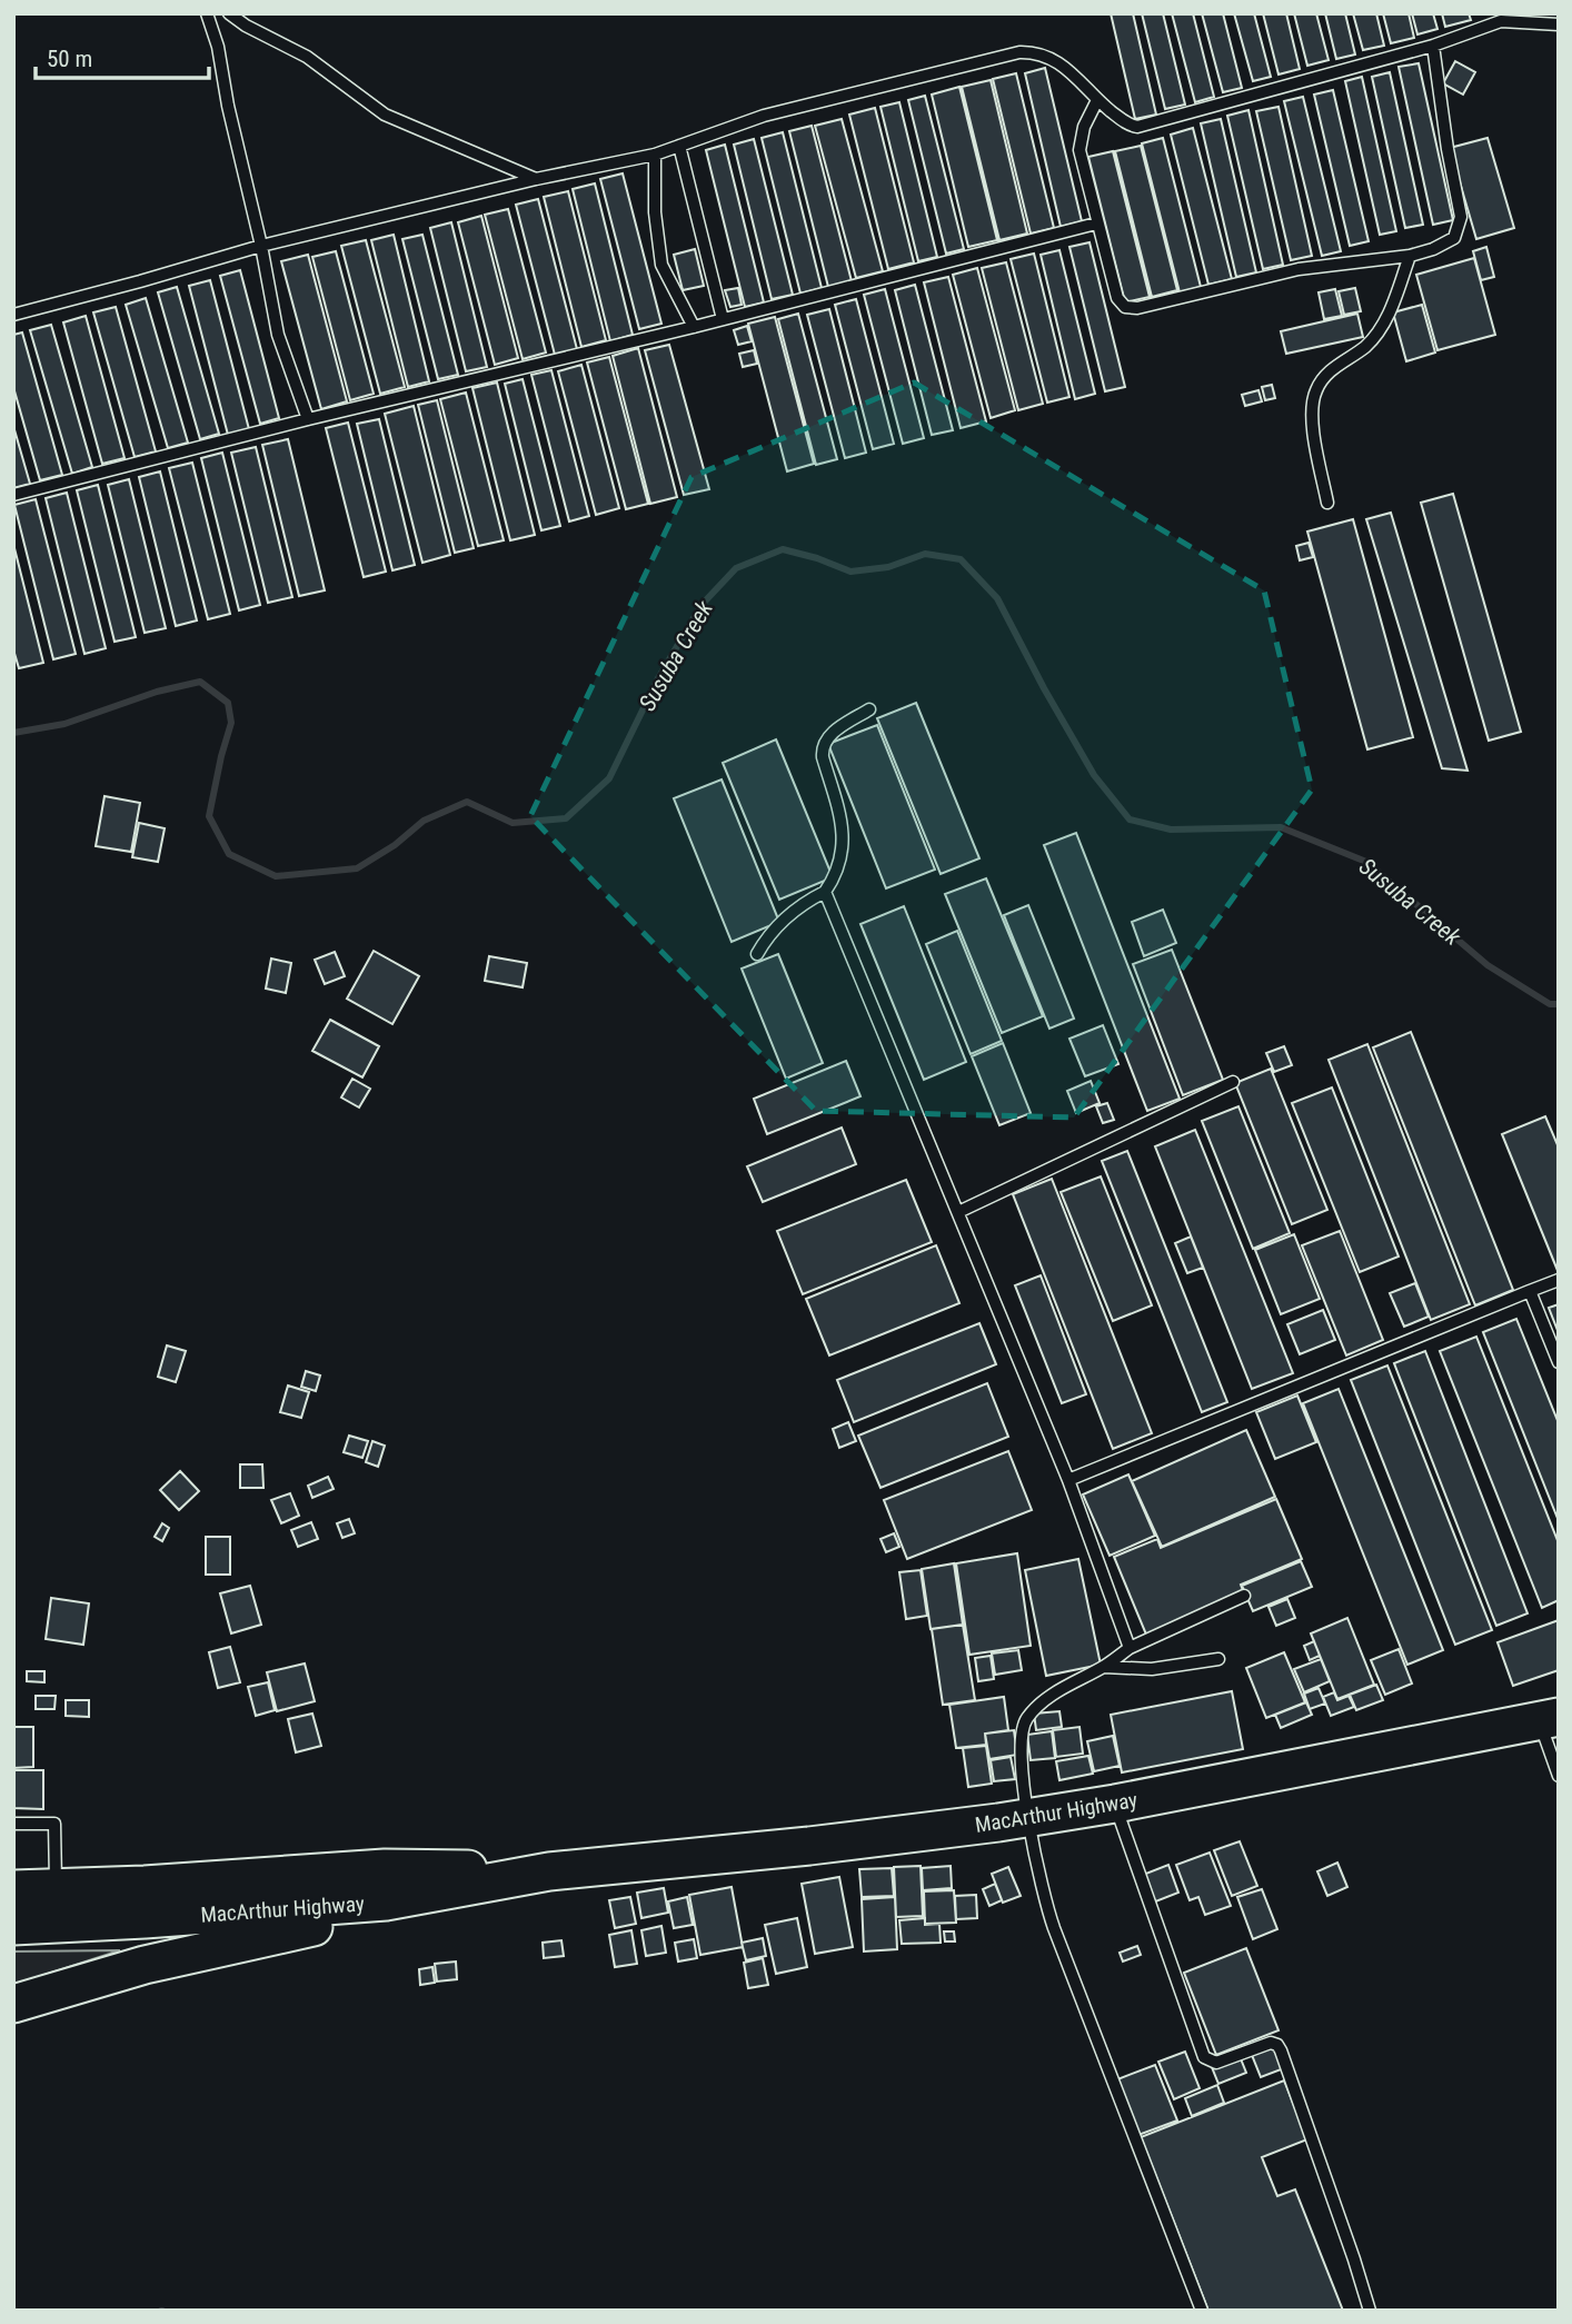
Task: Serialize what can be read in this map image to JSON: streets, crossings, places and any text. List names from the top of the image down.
{
  "streets": {
    "highway": ["MacArthur Highway"]
  },
  "water": ["Susuba Creek"],
  "scale_bar": "50 m"
}
